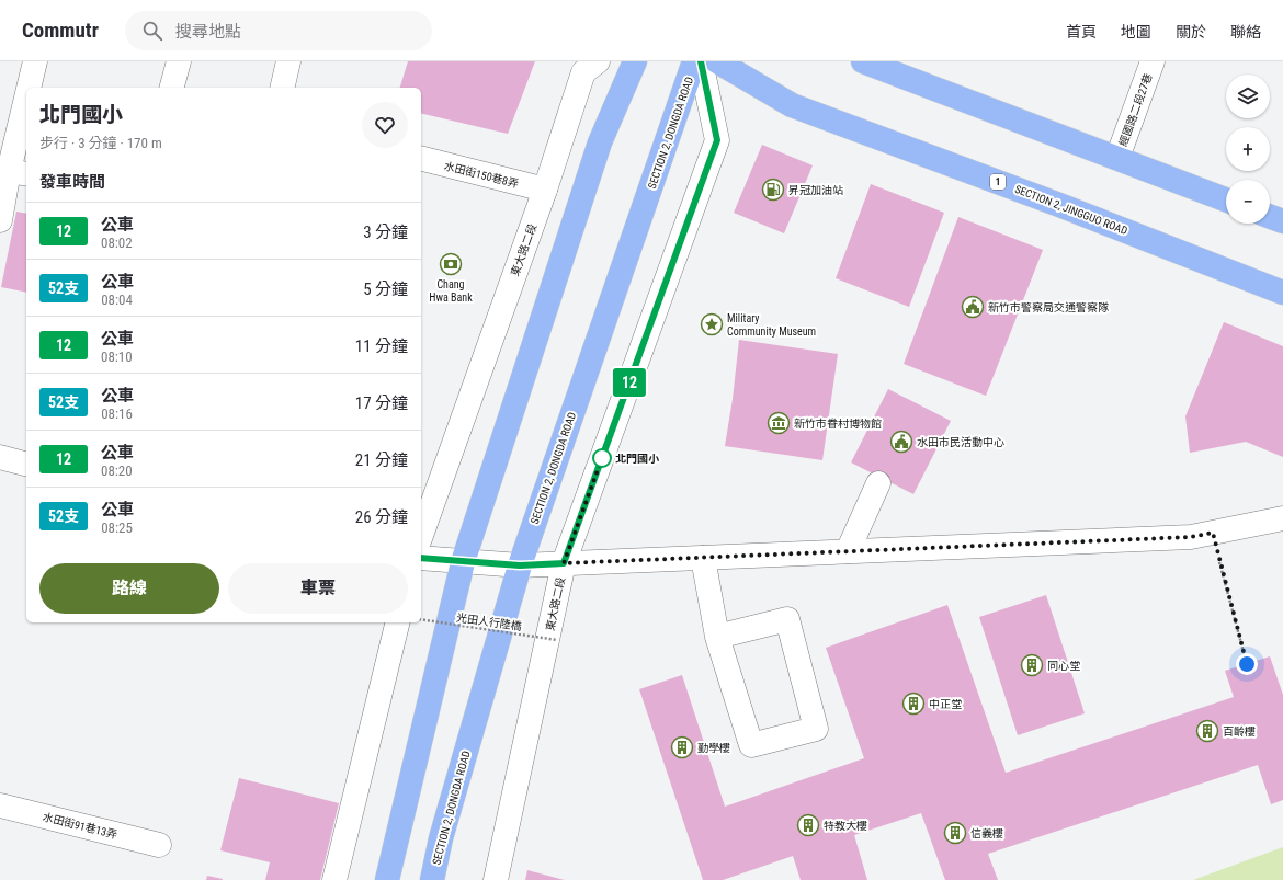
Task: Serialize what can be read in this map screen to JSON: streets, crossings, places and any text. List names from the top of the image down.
{
  "streets": {
    "main road": ["SECTION 2, DONGDA ROAD", "1", "SECTION 2, JINGGUO ROAD"],
    "street": [
      "經國路二段27巷",
      "水田街150巷8弄",
      "東大路二段",
      "水田街91巷13弄"
    ],
    "path": ["光田人行陸橋"]
  },
  "crossings": [
    ["水田街150巷8弄", "東大路二段"]
  ],
  "places": {
    "fuel station": ["昇冠加油站"],
    "bank": ["Chang Hwa Bank"],
    "public building": ["新竹市警察局交通警察隊", "水田市民活動中心"],
    "place": ["Military Community Museum"],
    "museum": ["新竹市眷村博物館"],
    "other": ["北門國小"],
    "building": [
      "同心堂",
      "中正堂",
      "百齡樓",
      "勤學樓",
      "特教大樓",
      "信義樓"
    ]
  },
  "lines": ["bus line 12"],
  "page": {
    "header": "Commutr",
    "search": "搜尋地點",
    "nav": [
      "首頁",
      "地圖",
      "關於",
      "聯絡"
    ],
    "on_map": "12",
    "map_buttons": ["+", "−"],
    "heading": [
      ["北門國小", "步行 · 3 分鐘 · 170 m"],
      "發車時間"
    ],
    "list": [
      {
        "mark": "12",
        "name": "公車",
        "note": "08:02",
        "value": "3 分鐘"
      },
      {
        "mark": "52支",
        "name": "公車",
        "note": "08:04",
        "value": "5 分鐘"
      },
      {
        "mark": "12",
        "name": "公車",
        "note": "08:10",
        "value": "11 分鐘"
      },
      {
        "mark": "52支",
        "name": "公車",
        "note": "08:16",
        "value": "17 分鐘"
      },
      {
        "mark": "12",
        "name": "公車",
        "note": "08:20",
        "value": "21 分鐘"
      },
      {
        "mark": "52支",
        "name": "公車",
        "note": "08:25",
        "value": "26 分鐘"
      }
    ],
    "buttons": ["路線", "車票"]
  }
}
